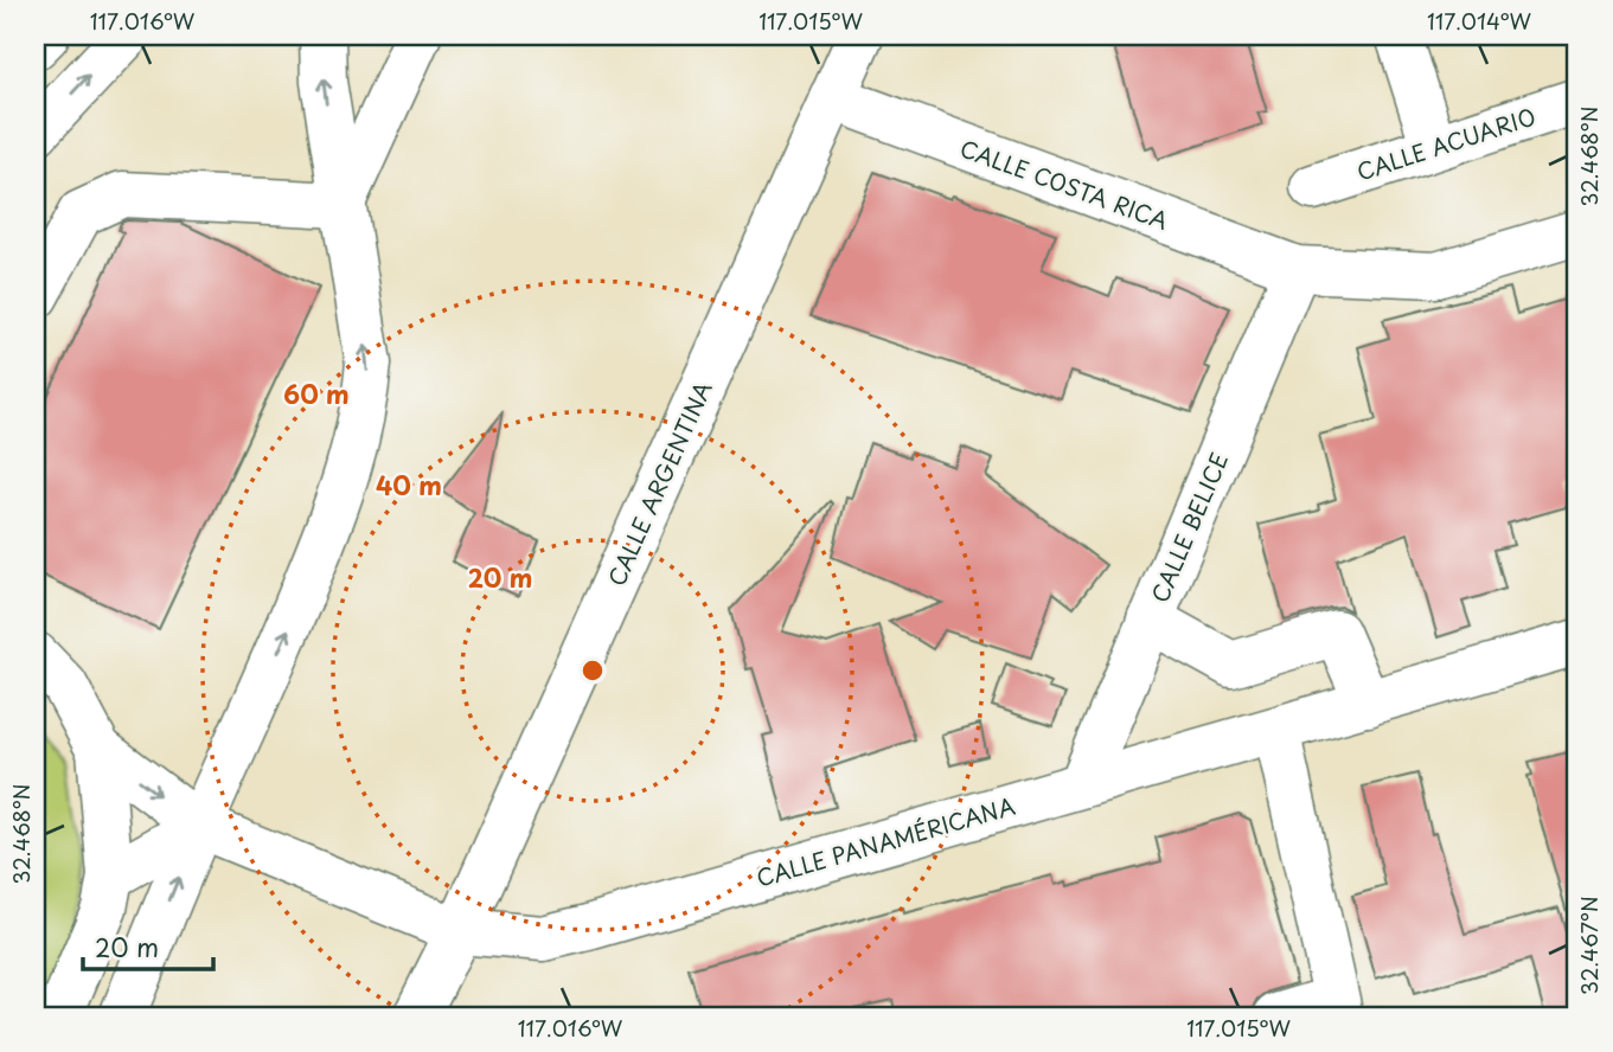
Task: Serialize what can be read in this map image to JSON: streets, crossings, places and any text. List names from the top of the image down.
{
  "streets": {
    "main road": [
      "CALLE ACUARIO",
      "CALLE COSTA RICA",
      "CALLE ARGENTINA",
      "CALLE BELICE",
      "CALLE PANAMÉRICANA"
    ]
  },
  "crossings": [
    ["CALLE COSTA RICA", "CALLE ARGENTINA"],
    ["CALLE COSTA RICA", "CALLE BELICE"],
    ["CALLE ARGENTINA", "CALLE PANAMÉRICANA"],
    ["CALLE BELICE", "CALLE PANAMÉRICANA"]
  ],
  "scale_bar": "20 m",
  "coordinates": [
    "117.016°W",
    "117.015°W",
    "117.014°W",
    "32.468°N",
    "32.467°N"
  ],
  "rings": ["60 m", "40 m", "20 m"]
}
